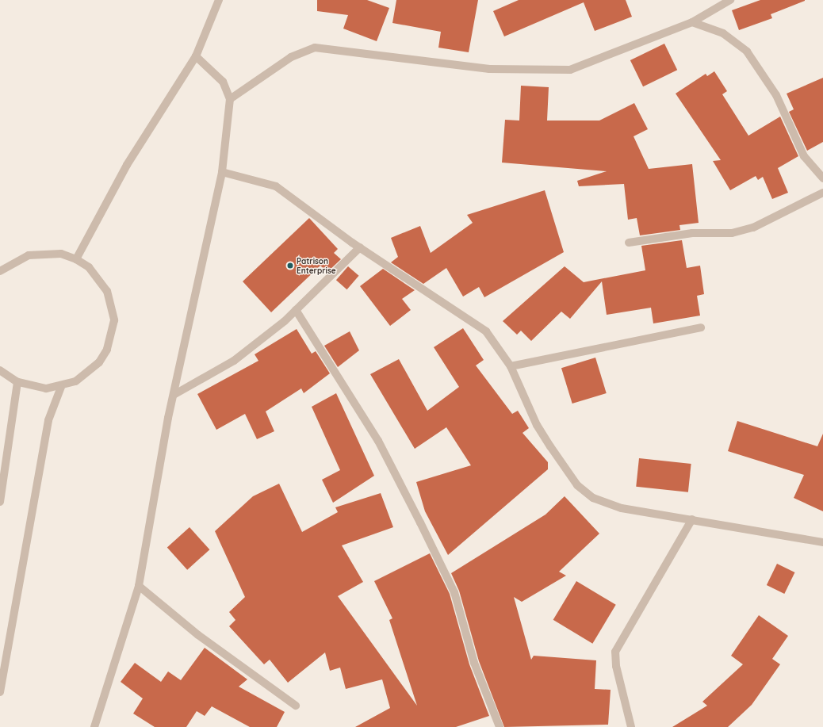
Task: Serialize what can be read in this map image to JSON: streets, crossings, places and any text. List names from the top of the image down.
{
  "places": ["Patrison Enterprise"]
}
